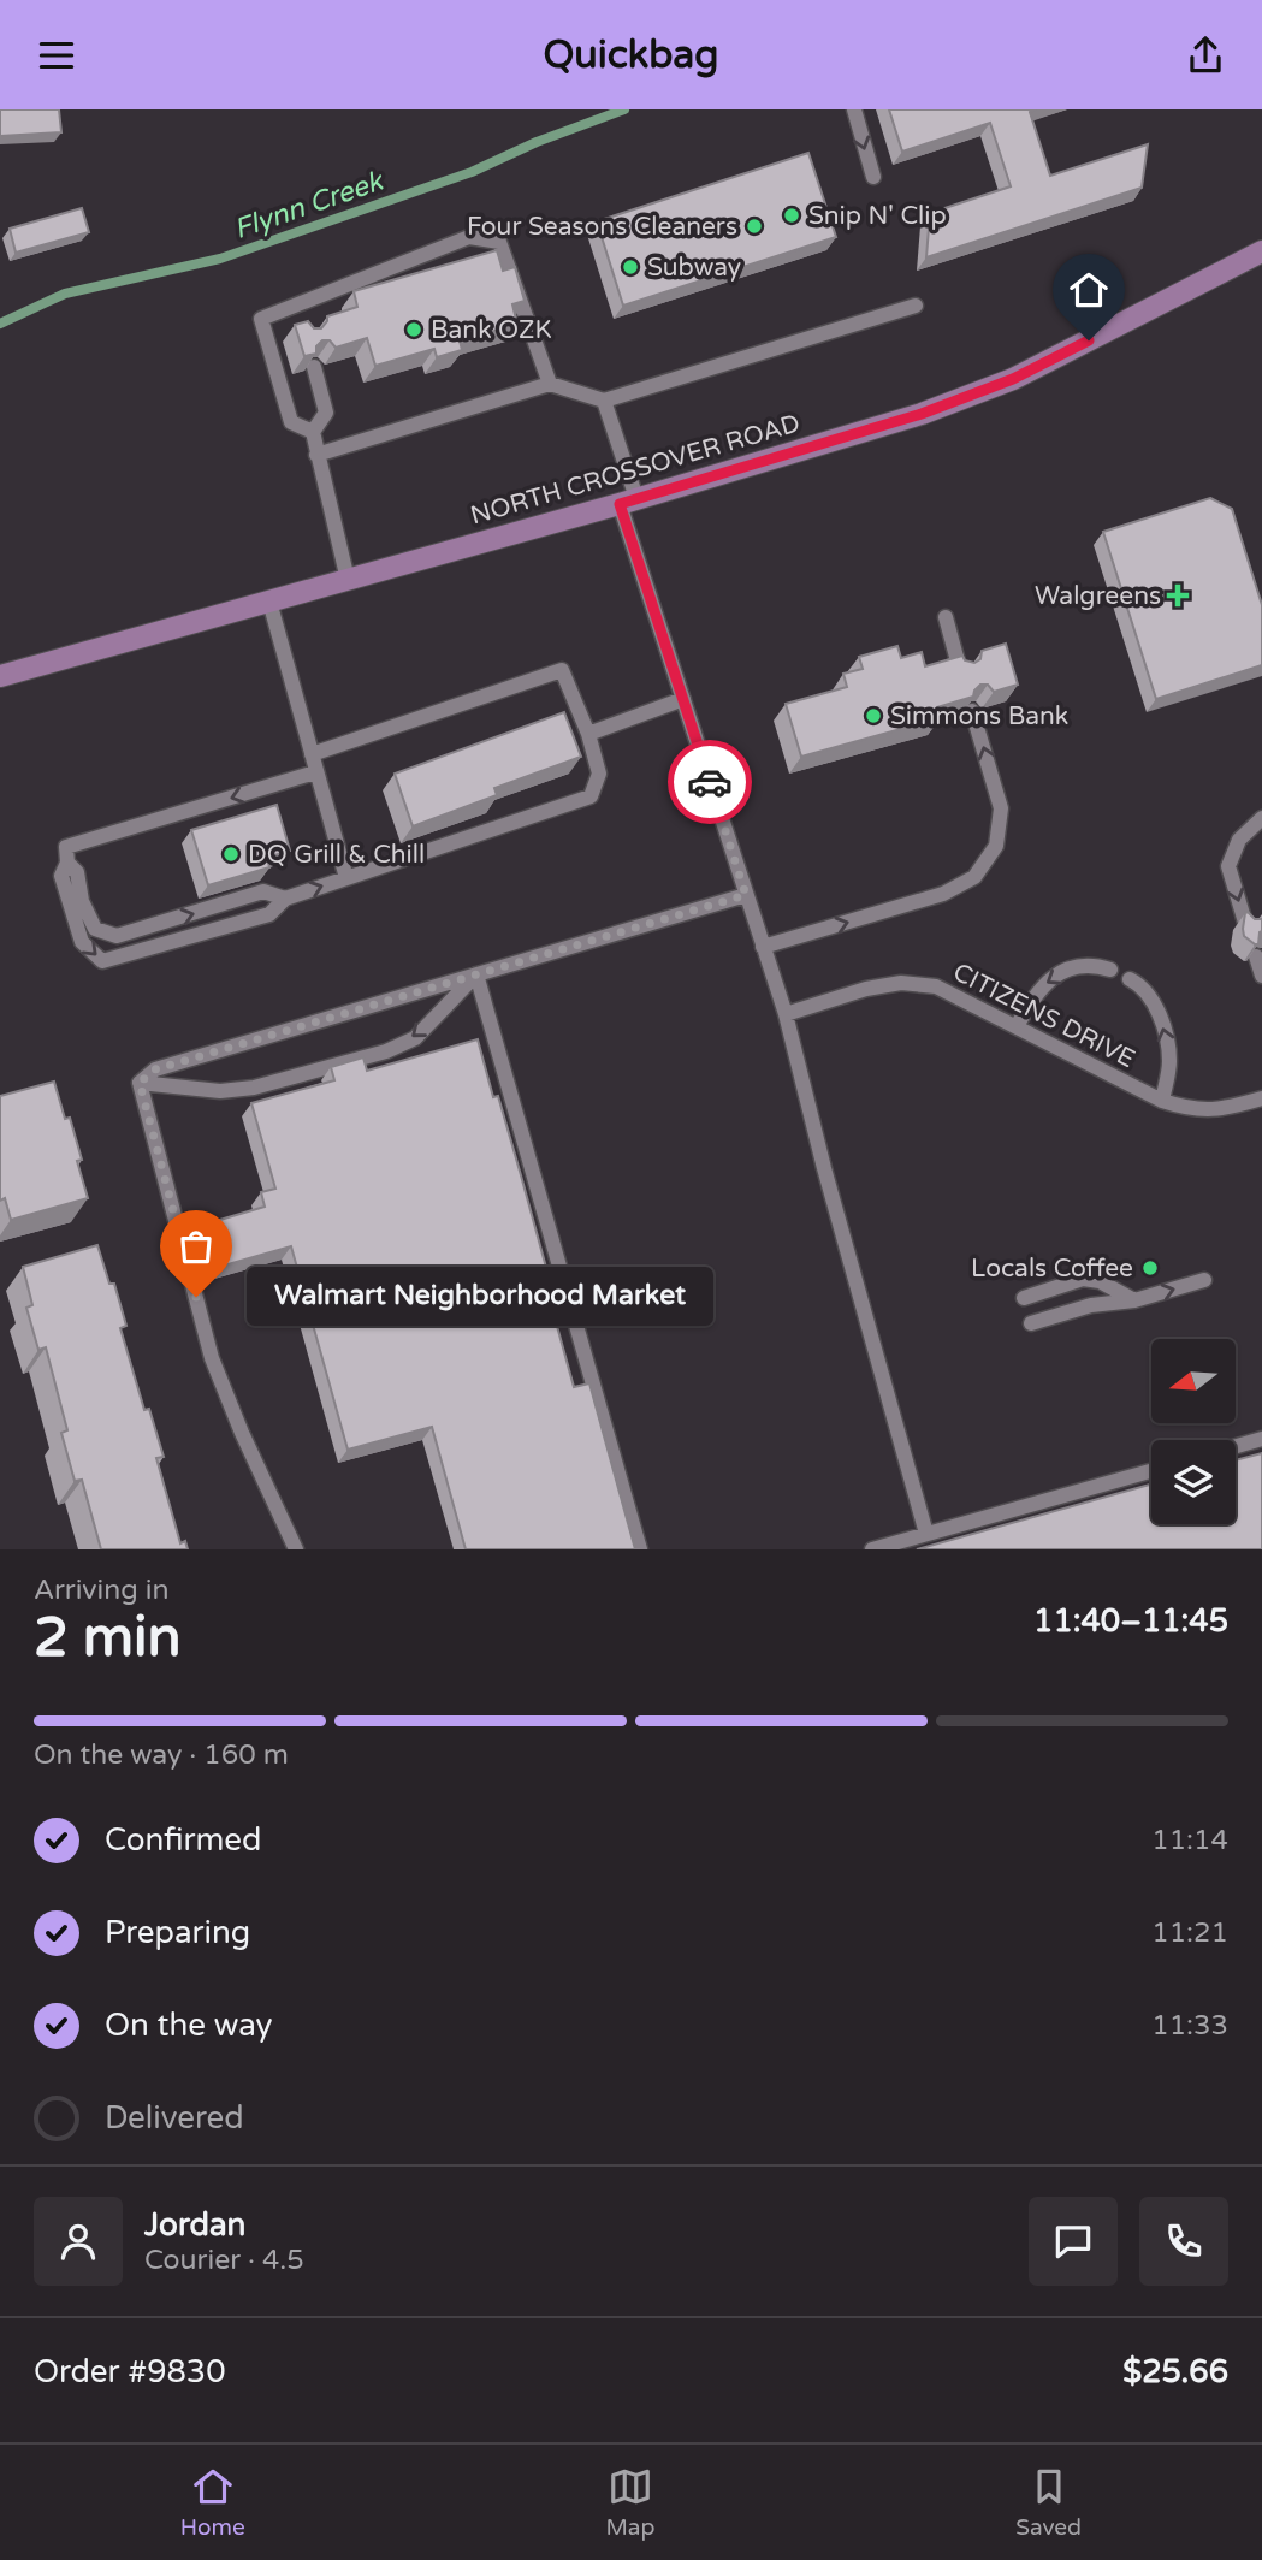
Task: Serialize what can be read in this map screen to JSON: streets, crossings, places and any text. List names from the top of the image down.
{
  "streets": {
    "main road": ["NORTH CROSSOVER ROAD"],
    "street": ["CITIZENS DRIVE"]
  },
  "water": ["Flynn Creek"],
  "places": {
    "other": [
      "Snip N' Clip",
      "Four Seasons Cleaners",
      "Subway",
      "Bank OZK",
      "Simmons Bank",
      "DQ Grill & Chill",
      "Locals Coffee",
      "Walmart Neighborhood Market"
    ],
    "health": ["Walgreens"]
  },
  "north": "left",
  "page": {
    "header": "Quickbag",
    "bubble": "Walmart Neighborhood Market",
    "heading": ["2 min", "Arriving in", "11:40–11:45"],
    "panel": [
      "Jordan",
      "Courier · 4.5",
      "Order #9830",
      "$25.66"
    ],
    "bar": "On the way · 160 m",
    "list": [
      ["Confirmed", "11:14"],
      ["Preparing", "11:21"],
      ["On the way", "11:33"],
      "Delivered"
    ],
    "tabs": ["Home", "Map", "Saved"]
  }
}
